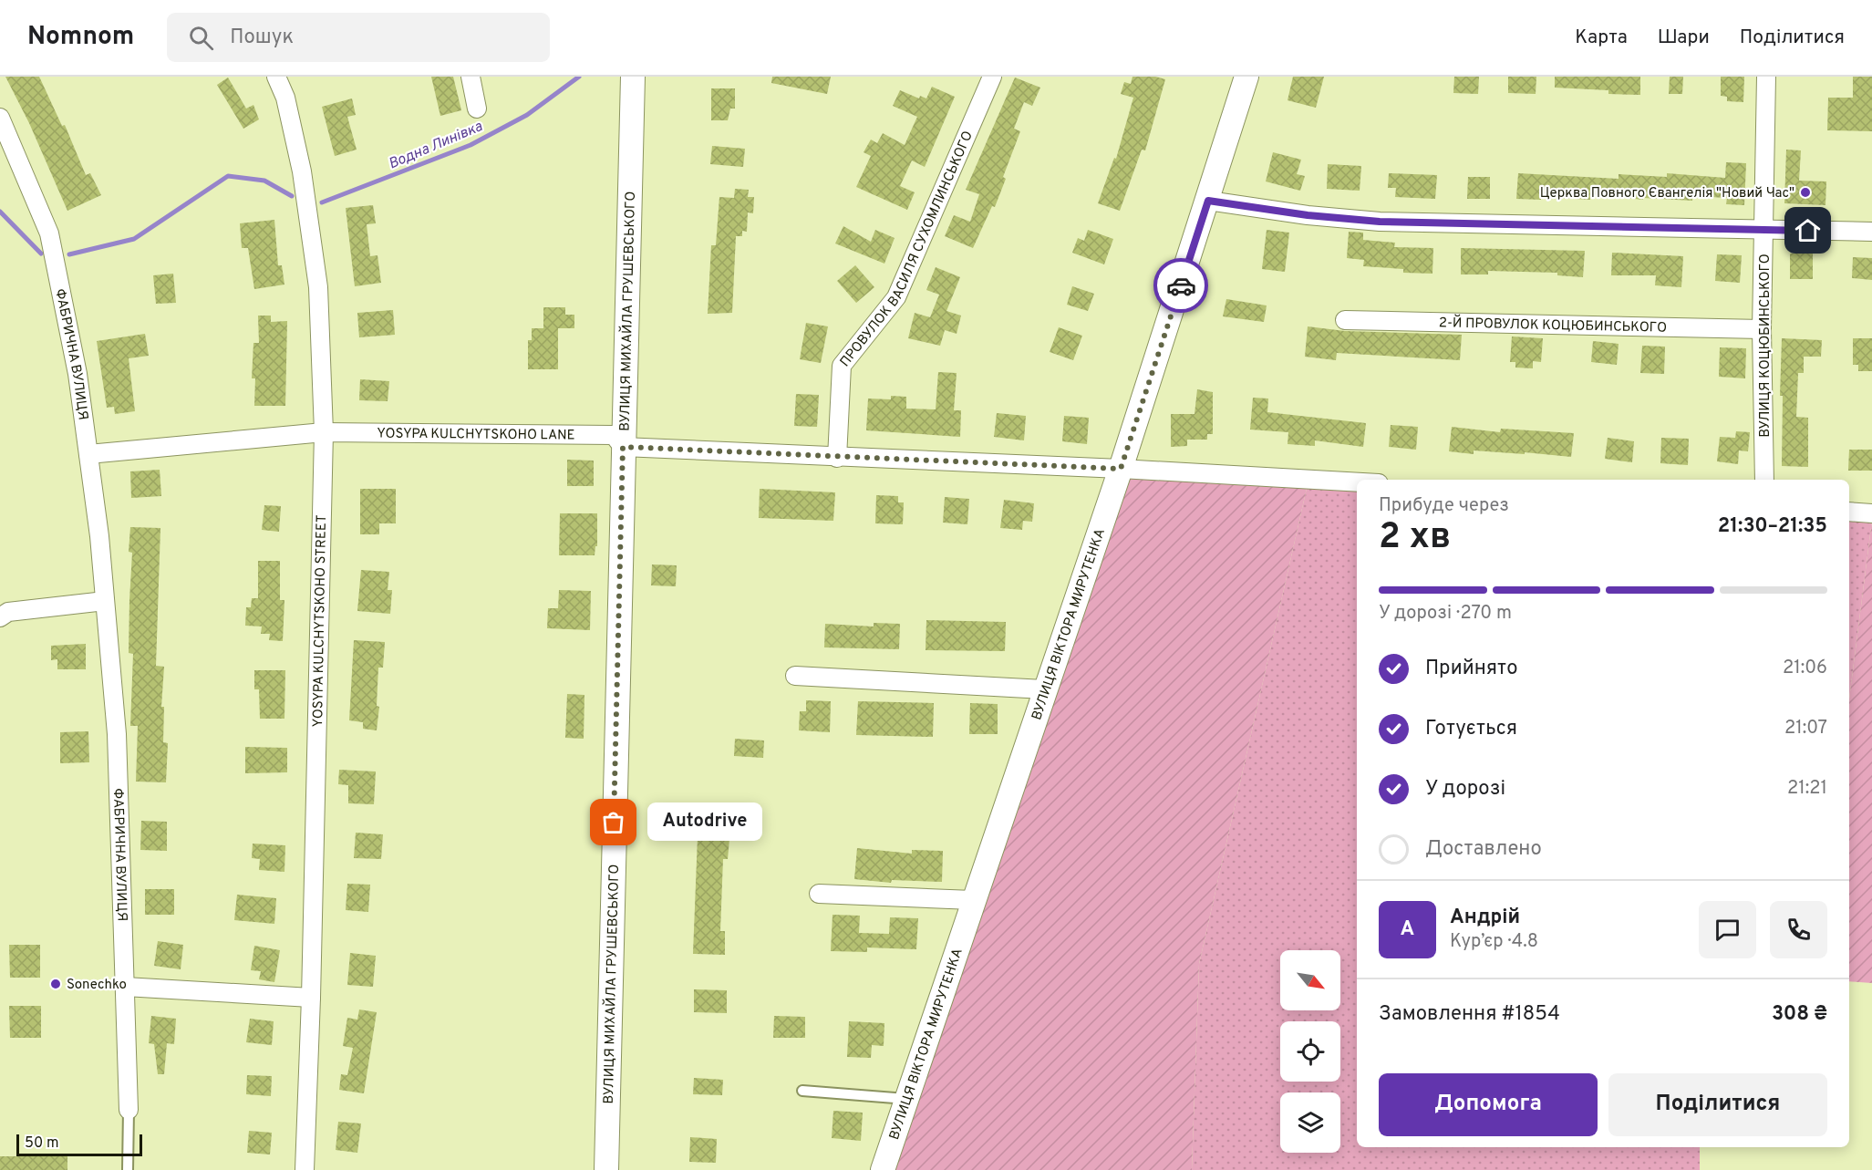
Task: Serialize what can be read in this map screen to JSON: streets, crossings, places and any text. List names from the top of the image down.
{
  "streets": {
    "street": [
      "ПРОВУЛОК ВАСИЛЯ СУХОМЛИНСЬКОГО",
      "ВУЛИЦЯ МИХАЙЛА ГРУШЕВСЬКОГО",
      "2-Й ПРОВУЛОК КОЦЮБИНСЬКОГО",
      "ВУЛИЦЯ КОЦЮБИНСЬКОГО",
      "ФАБРИЧНА ВУЛИЦЯ",
      "YOSYPA KULCHYTSKOHO LANE",
      "YOSYPA KULCHYTSKOHO STREET",
      "ВУЛИЦЯ ВІКТОРА МИРУТЕНКА"
    ]
  },
  "crossings": [
    ["ВУЛИЦЯ МИХАЙЛА ГРУШЕВСЬКОГО", "YOSYPA KULCHYTSKOHO LANE"],
    ["2-Й ПРОВУЛОК КОЦЮБИНСЬКОГО", "ВУЛИЦЯ КОЦЮБИНСЬКОГО"],
    ["YOSYPA KULCHYTSKOHO LANE", "YOSYPA KULCHYTSKOHO STREET"]
  ],
  "water": ["Водна Линівка"],
  "places": ["Церква Повного Євангелія \"Новий Час\"", "Autodrive", "Sonechko"],
  "scale_bar": "50 m",
  "north": "bottom right",
  "page": {
    "header": "Nomnom",
    "search": "Пошук",
    "nav": ["Карта", "Шари", "Поділитися"],
    "heading": ["2 хв", "Прибуде через", "21:30–21:35"],
    "panel": [
      "Андрій",
      "Кур’єр · 4.8",
      "Замовлення #1854",
      "308 ₴"
    ],
    "bar": "У дорозі · 270 m",
    "list": [
      ["Прийнято", "21:06"],
      ["Готується", "21:07"],
      ["У дорозі", "21:21"],
      "Доставлено"
    ],
    "bubble": "Autodrive",
    "round": "А",
    "buttons": ["Допомога", "Поділитися"],
    "scale": "50 m"
  }
}
